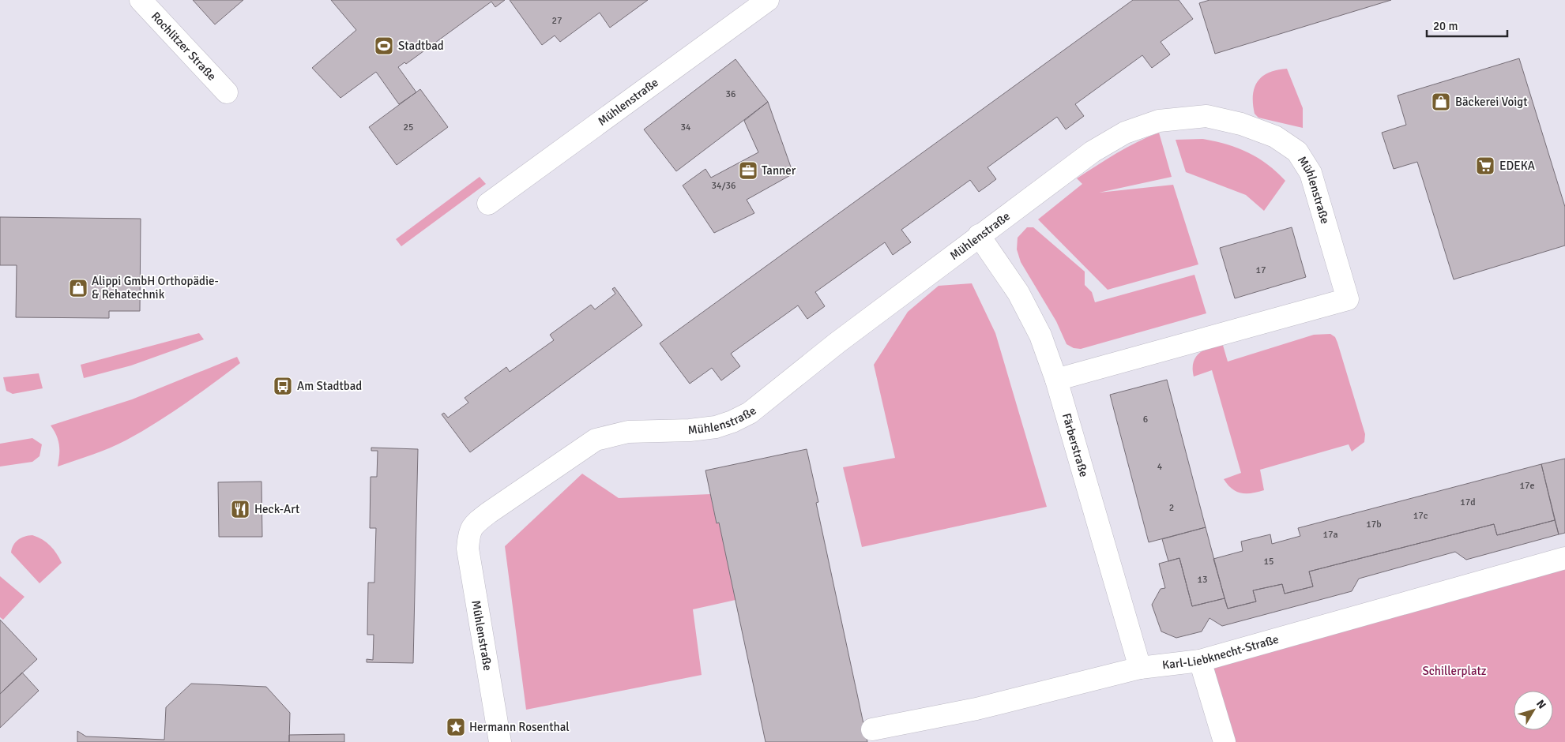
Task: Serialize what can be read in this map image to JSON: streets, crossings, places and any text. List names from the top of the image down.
{
  "streets": {
    "street": [
      "Rochlitzer Straße",
      "Mühlenstraße",
      "Färberstraße",
      "Karl-Liebknecht-Straße"
    ]
  },
  "crossings": [
    ["Mühlenstraße", "Färberstraße"],
    ["Färberstraße", "Karl-Liebknecht-Straße"]
  ],
  "parks": ["Schillerplatz"],
  "places": {
    "sports": ["Stadtbad"],
    "shop": ["Bäckerei Voigt", "Alippi GmbH Orthopädie- & Rehatechnik"],
    "supermarket": ["EDEKA"],
    "office": ["Tanner"],
    "bus stop": ["Am Stadtbad"],
    "restaurant": ["Heck-Art"],
    "place": ["Hermann Rosenthal"]
  },
  "house_numbers": [
    "27",
    "36",
    "25",
    "34",
    "34/36",
    "17",
    "6",
    "4",
    "17e",
    "17d",
    "2",
    "17c",
    "17b",
    "17a",
    "15",
    "13"
  ],
  "scale_bar": "20 m",
  "north": "top right"
}
